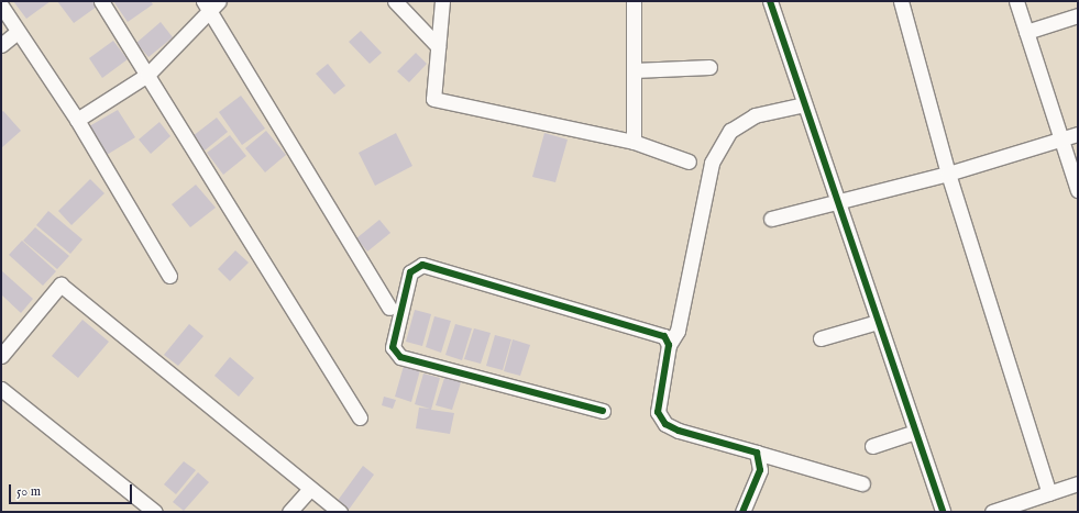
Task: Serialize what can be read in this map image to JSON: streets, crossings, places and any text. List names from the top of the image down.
{
  "scale_bar": "50 m"
}
